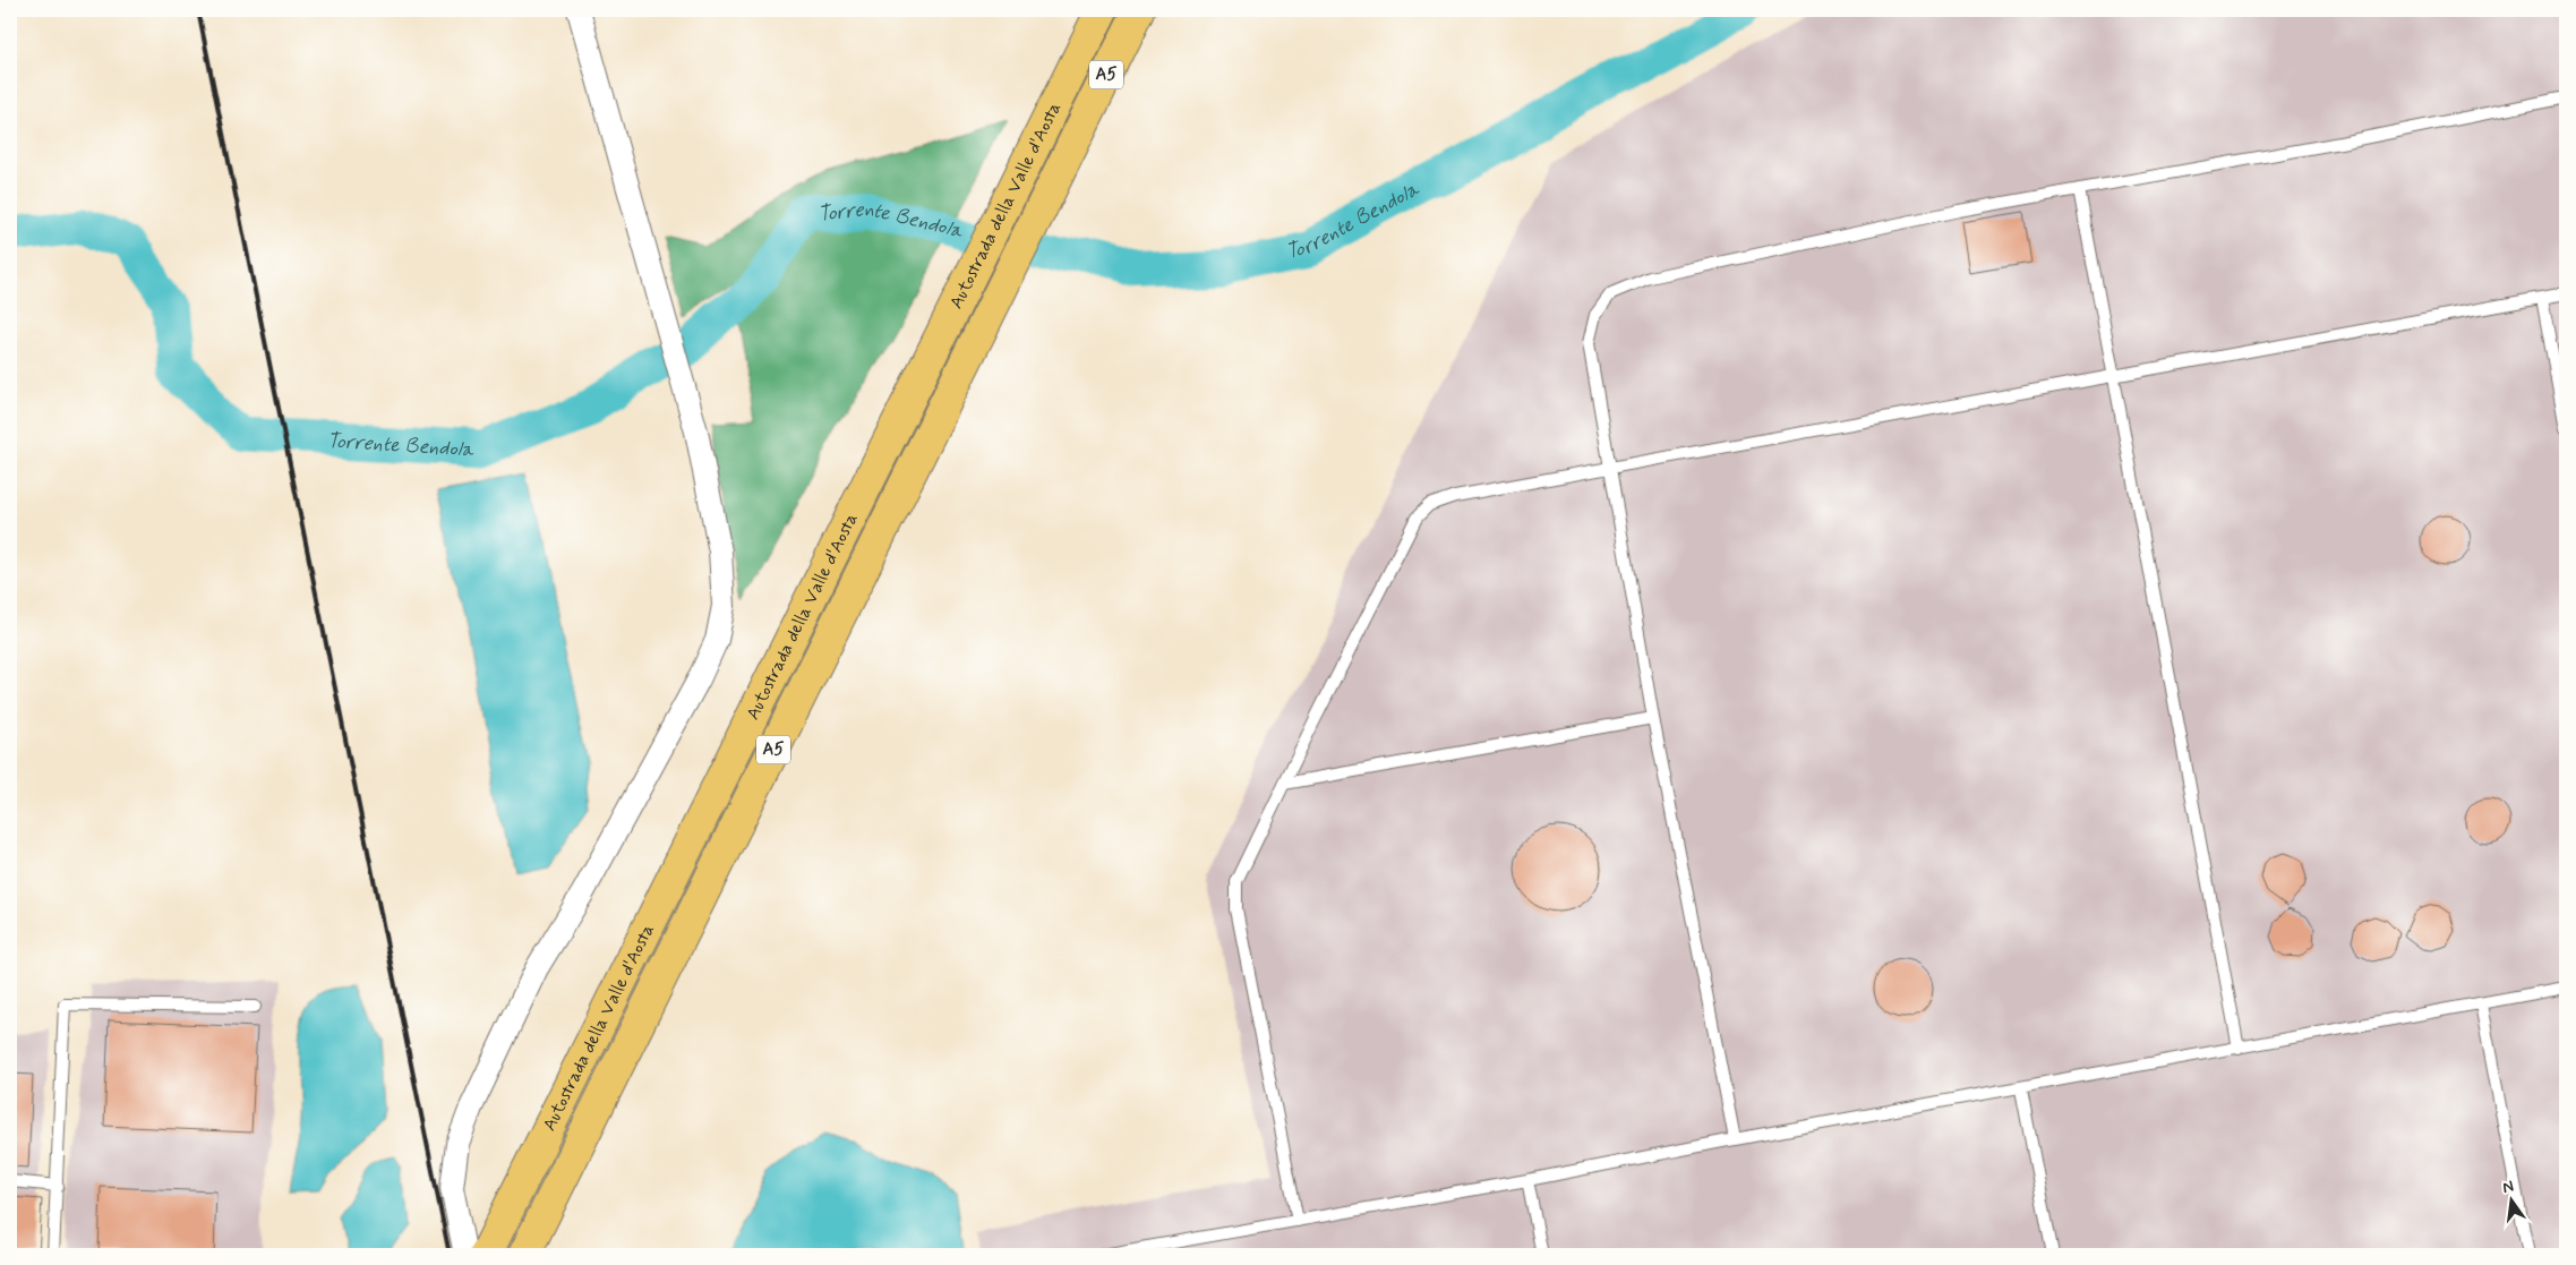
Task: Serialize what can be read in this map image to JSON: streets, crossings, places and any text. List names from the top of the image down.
{
  "streets": {
    "highway": ["A5", "Autostrada della Valle d'Aosta"]
  },
  "water": ["Torrente Bendola"],
  "north": "top"
}
